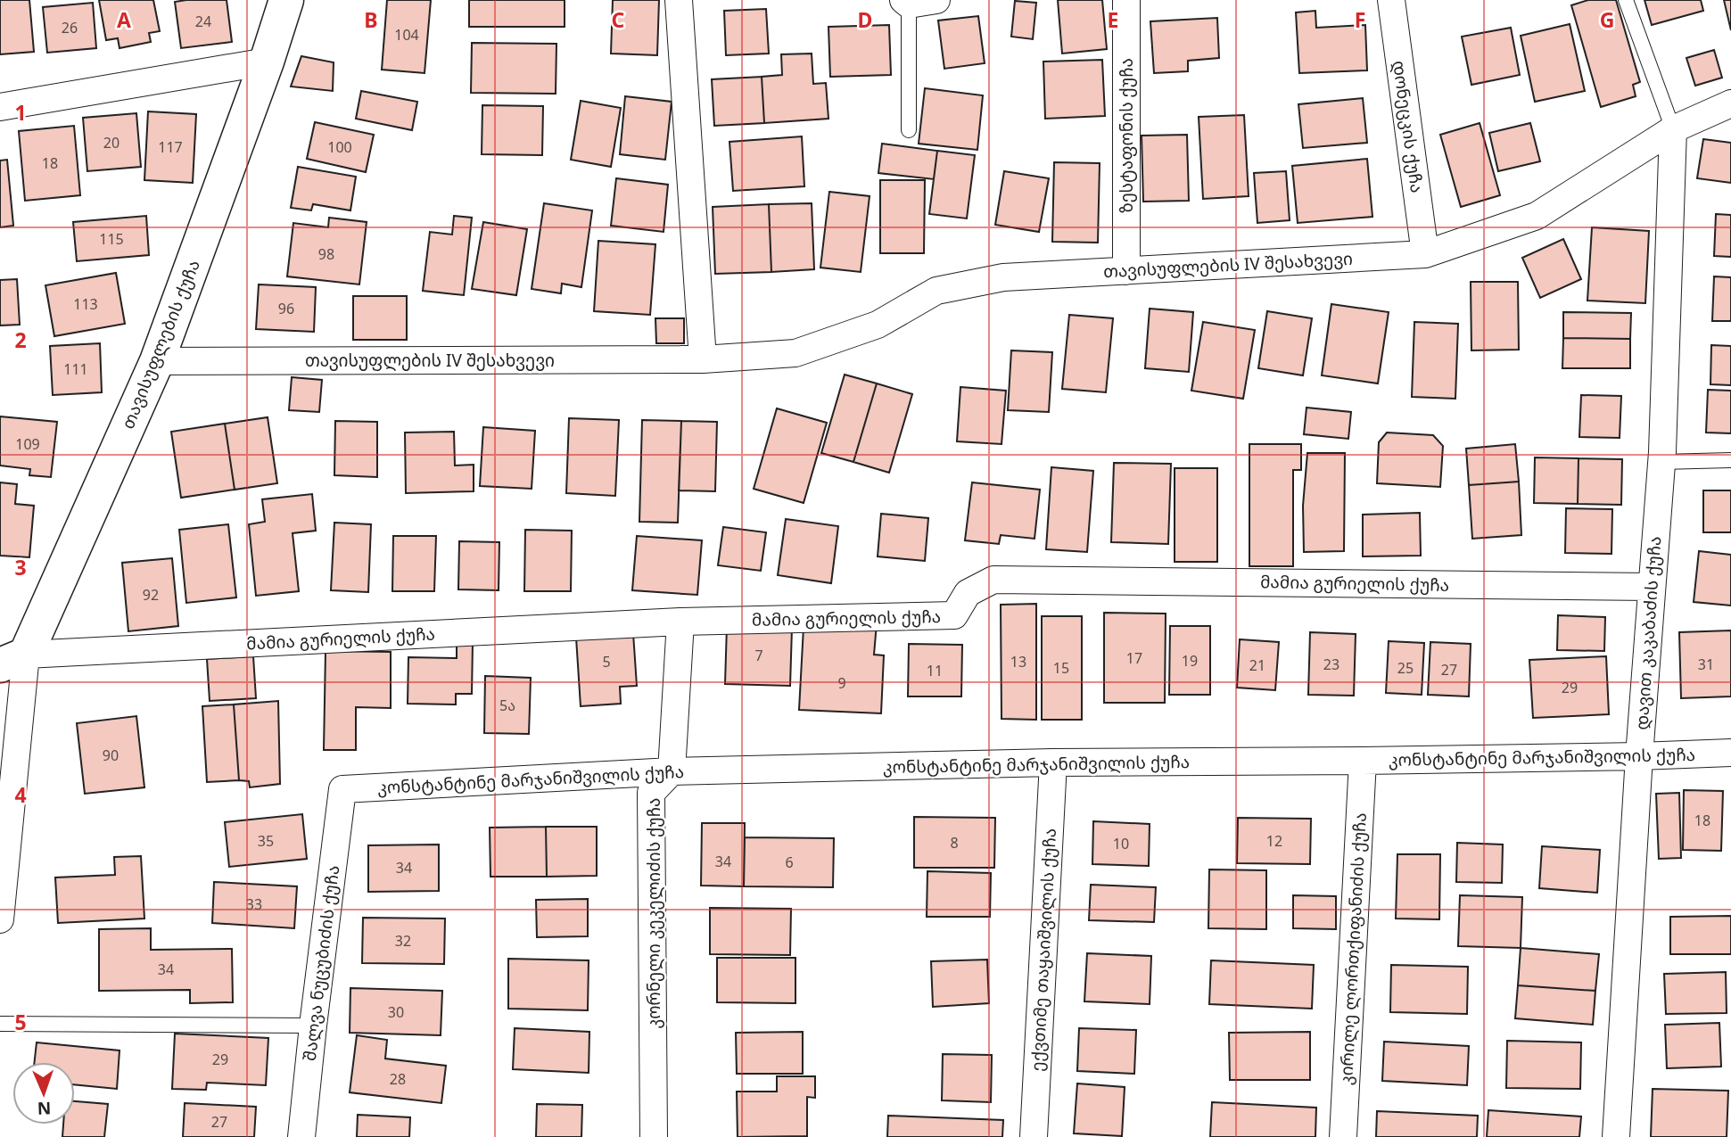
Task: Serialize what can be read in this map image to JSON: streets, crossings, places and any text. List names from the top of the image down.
{
  "streets": {
    "street": [
      "დონეცკის ქუჩა",
      "ზესტაფონის ქუჩა",
      "თავისუფლების IV შესახვევი",
      "თავისუფლების ქუჩა",
      "მამია გურიელის ქუჩა",
      "დავით კაკაბაძის ქუჩა",
      "კონსტანტინე მარჯანიშვილის ქუჩა",
      "კორნელი კეკელიძის ქუჩა",
      "კირილე ლორთქიფანიძის ქუჩა",
      "ექვთიმე თაყაიშვილის ქუჩა",
      "შალვა ნუცუბიძის ქუჩა"
    ]
  },
  "crossings": [
    ["დონეცკის ქუჩა", "თავისუფლების IV შესახვევი"],
    ["ზესტაფონის ქუჩა", "თავისუფლების IV შესახვევი"],
    ["თავისუფლების IV შესახვევი", "თავისუფლების ქუჩა"],
    ["თავისუფლების IV შესახვევი", "დავით კაკაბაძის ქუჩა"],
    ["თავისუფლების ქუჩა", "მამია გურიელის ქუჩა"],
    ["მამია გურიელის ქუჩა", "დავით კაკაბაძის ქუჩა"],
    ["დავით კაკაბაძის ქუჩა", "კონსტანტინე მარჯანიშვილის ქუჩა"],
    ["კონსტანტინე მარჯანიშვილის ქუჩა", "კორნელი კეკელიძის ქუჩა"],
    ["კონსტანტინე მარჯანიშვილის ქუჩა", "კირილე ლორთქიფანიძის ქუჩა"],
    ["კონსტანტინე მარჯანიშვილის ქუჩა", "ექვთიმე თაყაიშვილის ქუჩა"],
    ["კონსტანტინე მარჯანიშვილის ქუჩა", "შალვა ნუცუბიძის ქუჩა"]
  ],
  "house_numbers": [
    "24",
    "26",
    "104",
    "20",
    "117",
    "100",
    "18",
    "115",
    "98",
    "113",
    "96",
    "111",
    "109",
    "92",
    "7",
    "17",
    "19",
    "5",
    "13",
    "23",
    "31",
    "21",
    "15",
    "25",
    "27",
    "11",
    "9",
    "29",
    "5ა",
    "90",
    "18",
    "35",
    "12",
    "8",
    "10",
    "34",
    "6",
    "34",
    "33",
    "32",
    "34",
    "30",
    "29",
    "28",
    "27"
  ],
  "north": "bottom",
  "grid": {
    "columns": [
      "A",
      "B",
      "C",
      "D",
      "E",
      "F",
      "G"
    ],
    "rows": [
      "1",
      "2",
      "3",
      "4",
      "5"
    ]
  }
}
